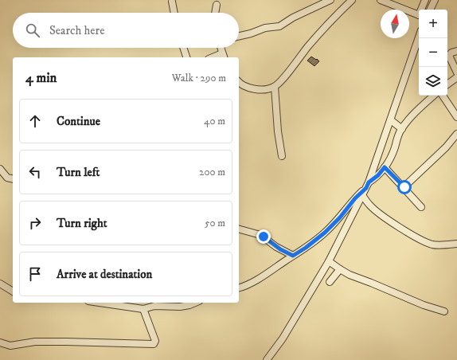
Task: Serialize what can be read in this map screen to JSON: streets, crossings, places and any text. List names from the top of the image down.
{
  "north": "top",
  "page": {
    "map_buttons": ["+", "−"],
    "search": "Search here",
    "heading": ["4 min", "Walk · 290 m"],
    "list": [
      ["Continue", "40 m"],
      ["Turn left", "200 m"],
      ["Turn right", "50 m"],
      "Arrive at destination"
    ]
  }
}
